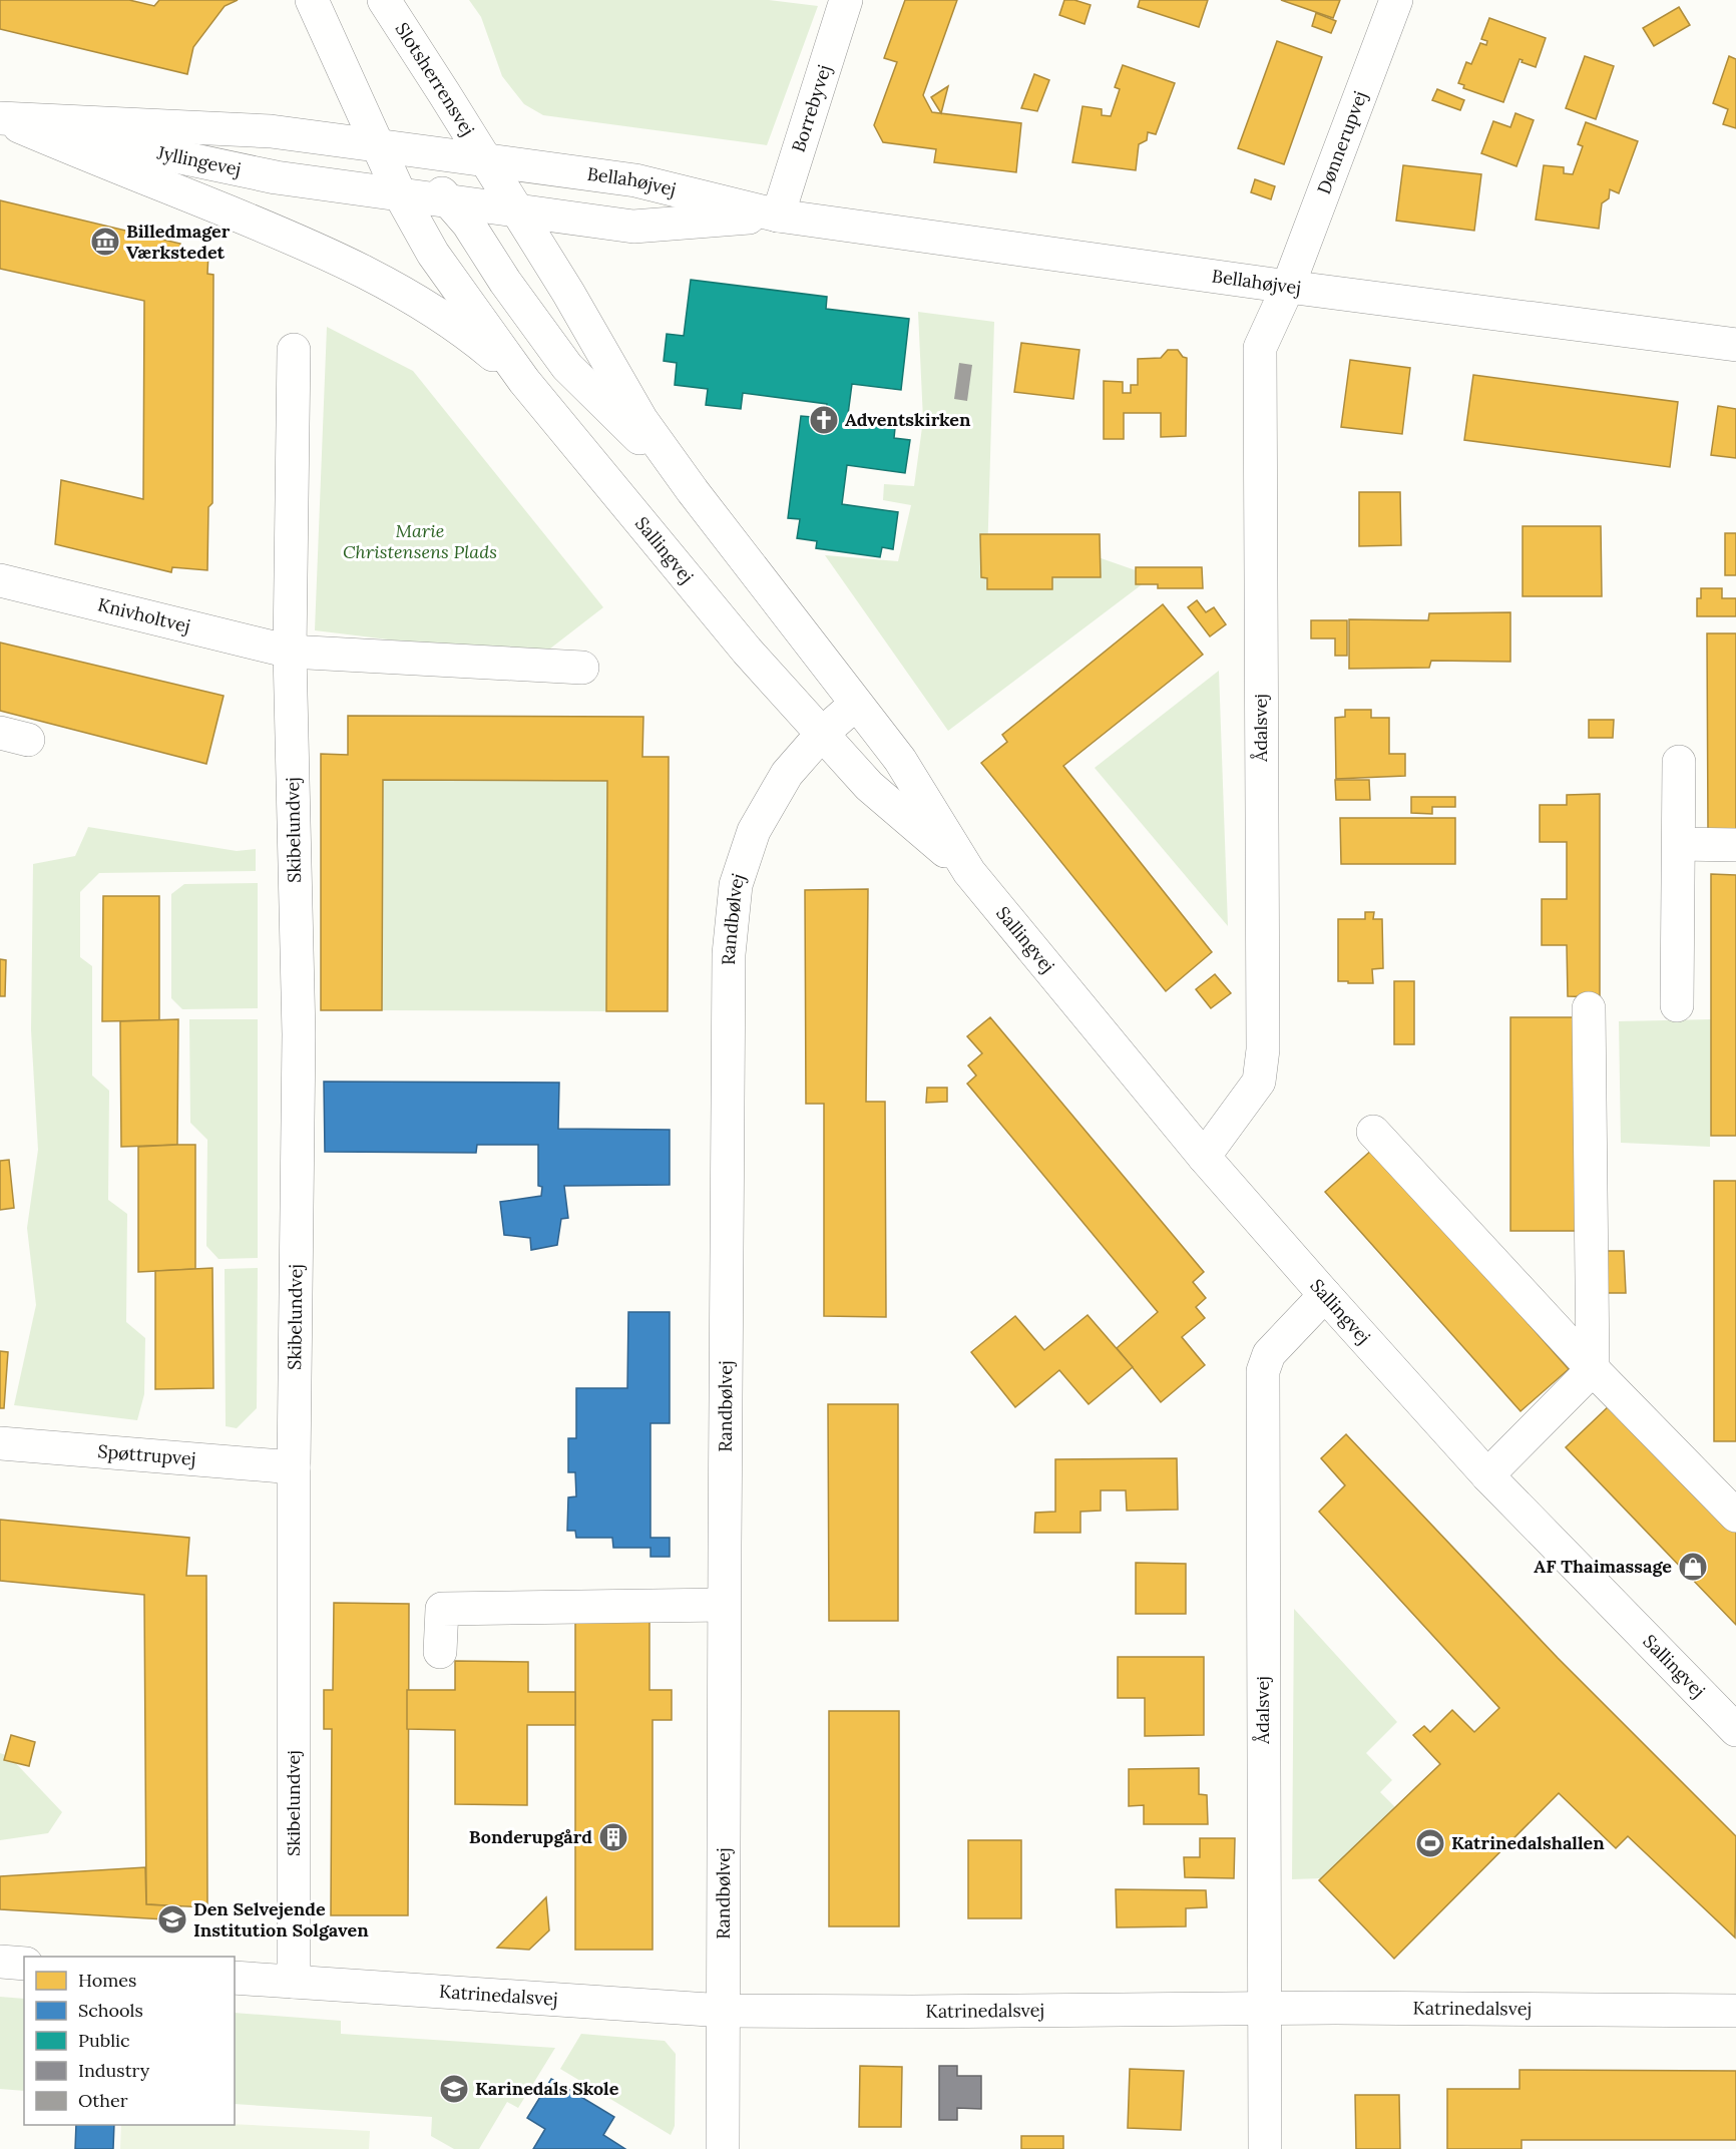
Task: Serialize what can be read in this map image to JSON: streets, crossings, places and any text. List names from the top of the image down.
{
  "streets": {
    "street": [
      "Slotsherrensvej",
      "Borrebyvej",
      "Dønnerupvej",
      "Jyllingevej",
      "Bellahøjvej",
      "Sallingvej",
      "Knivholtvej",
      "Ådalsvej",
      "Skibelundvej",
      "Randbølvej",
      "Spøttrupvej",
      "Katrinedalsvej"
    ]
  },
  "crossings": [
    ["Slotsherrensvej", "Jyllingevej"],
    ["Slotsherrensvej", "Bellahøjvej"],
    ["Slotsherrensvej", "Sallingvej"],
    ["Borrebyvej", "Bellahøjvej"],
    ["Dønnerupvej", "Bellahøjvej"],
    ["Dønnerupvej", "Ådalsvej"],
    ["Jyllingevej", "Bellahøjvej"],
    ["Jyllingevej", "Sallingvej"],
    ["Bellahøjvej", "Sallingvej"],
    ["Bellahøjvej", "Ådalsvej"],
    ["Sallingvej", "Ådalsvej"],
    ["Sallingvej", "Randbølvej"],
    ["Knivholtvej", "Skibelundvej"],
    ["Ådalsvej", "Katrinedalsvej"],
    ["Skibelundvej", "Spøttrupvej"],
    ["Skibelundvej", "Katrinedalsvej"],
    ["Randbølvej", "Katrinedalsvej"]
  ],
  "parks": ["Marie Christensens Plads"],
  "places": {
    "museum": ["Billedmager Værkstedet"],
    "church": ["Adventskirken"],
    "shop": ["AF Thaimassage"],
    "building": ["Bonderupgård"],
    "sports": ["Katrinedalshallen"],
    "school or university": ["Den Selvejende Institution Solgaven", "Karinedals Skole"]
  },
  "legend": [
    "Homes",
    "Schools",
    "Public",
    "Industry",
    "Other"
  ]
}
